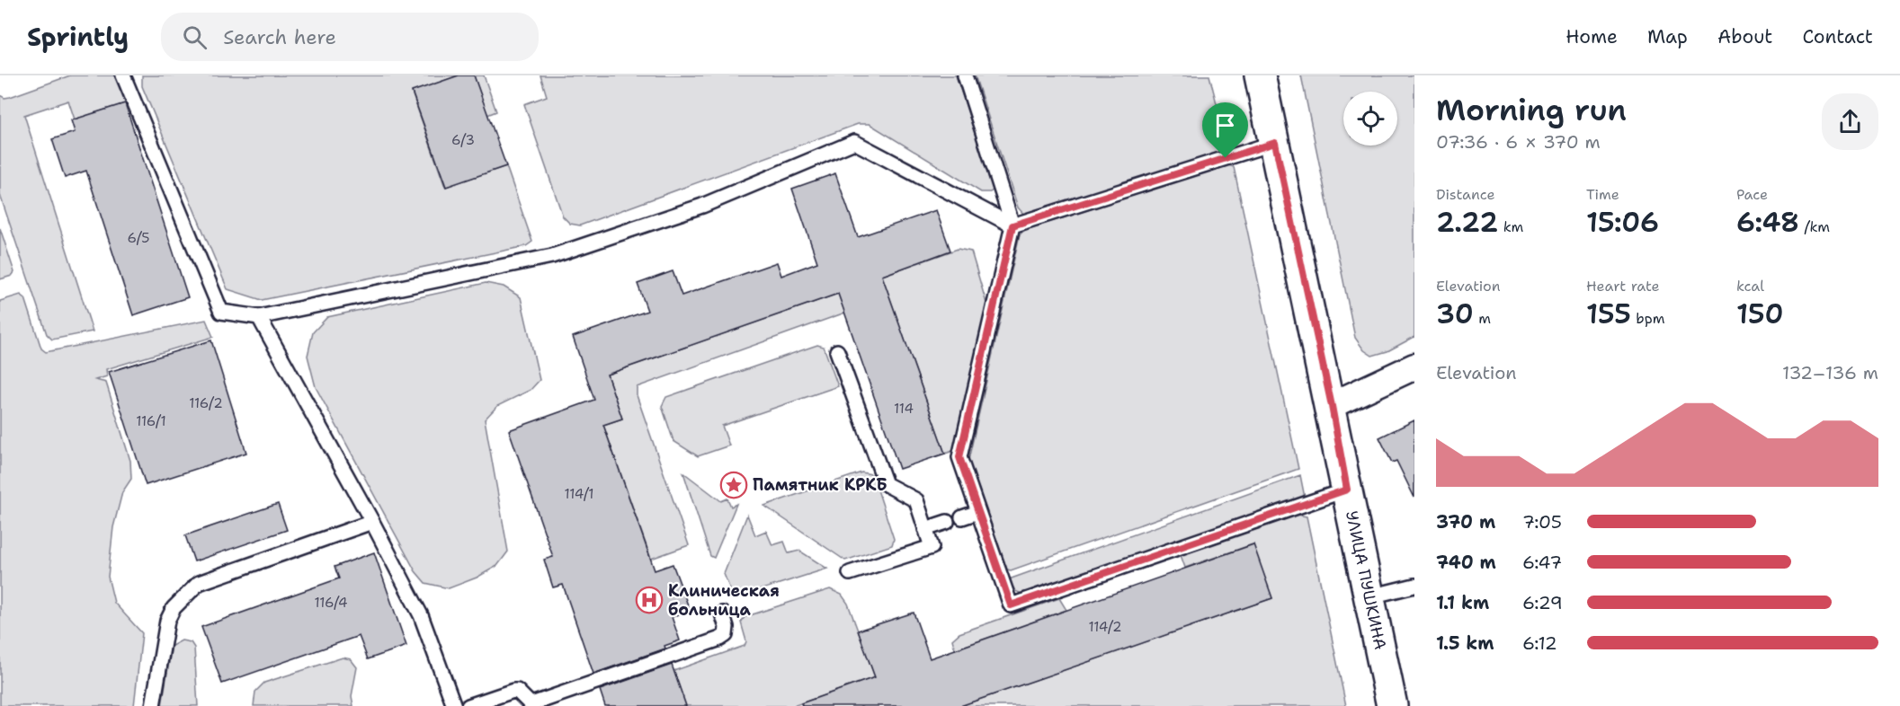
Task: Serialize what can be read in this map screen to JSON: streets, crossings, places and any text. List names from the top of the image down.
{
  "streets": {
    "street": ["УЛИЦА ПУШКИНА"]
  },
  "places": {
    "place": ["Памятник КРКБ"],
    "hospital": ["Клиническая больница"]
  },
  "house_numbers": [
    "6/3",
    "6/5",
    "116/2",
    "114",
    "116/1",
    "114/1",
    "116/4",
    "114/2"
  ],
  "page": {
    "header": "Sprintly",
    "search": "Search here",
    "nav": [
      "Home",
      "Map",
      "About",
      "Contact"
    ],
    "heading": ["Morning run", "07:36 · 6 × 370 m"],
    "stats": [
      ["Distance", "2.22 km"],
      ["Time", "15:06"],
      ["Pace", "6:48 /km"],
      ["Elevation", "30 m"],
      ["Heart rate", "155 bpm"],
      ["kcal", "150"]
    ],
    "chart": ["Elevation", "132–136 m"],
    "list": [
      {
        "name": "370 m",
        "note": "7:05"
      },
      {
        "name": "740 m",
        "note": "6:47"
      },
      {
        "name": "1.1 km",
        "note": "6:29"
      },
      {
        "name": "1.5 km",
        "note": "6:12"
      }
    ]
  }
}
